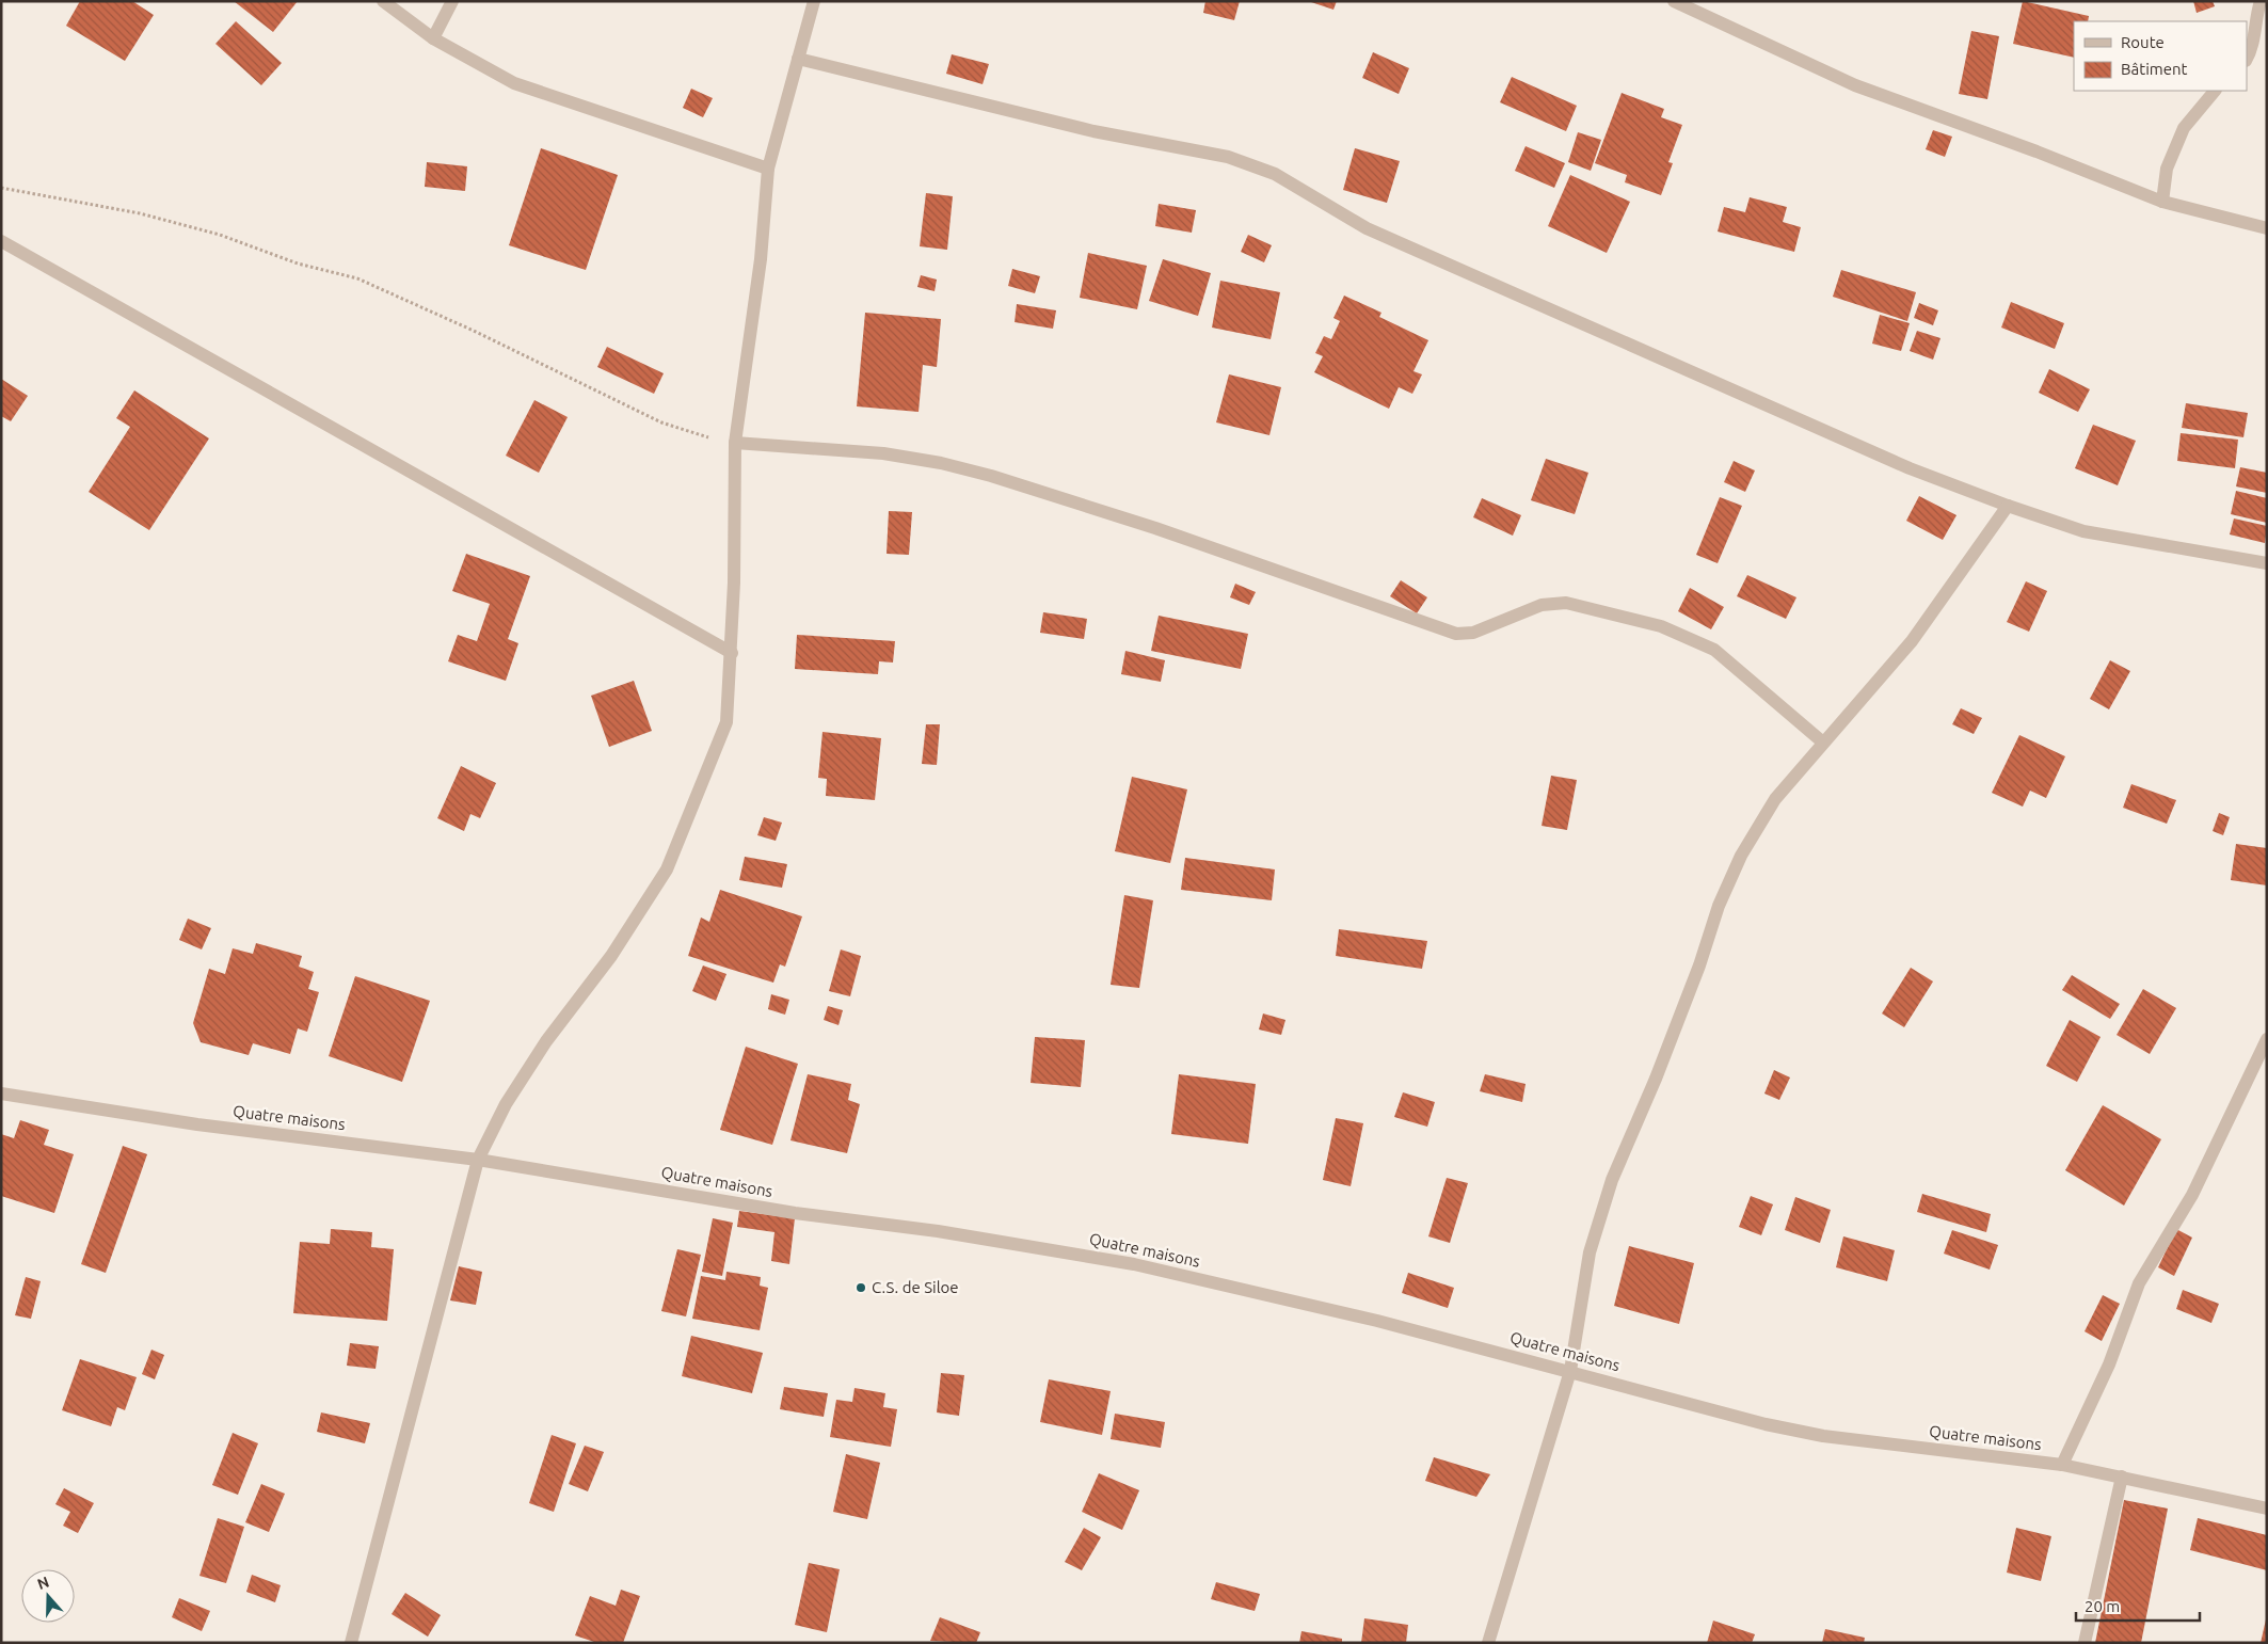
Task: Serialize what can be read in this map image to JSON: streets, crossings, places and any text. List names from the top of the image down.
{
  "streets": {
    "street": ["Quatre maisons"]
  },
  "places": ["C.S. de Siloe"],
  "legend": ["Route", "Bâtiment"],
  "scale_bar": "20 m",
  "north": "top"
}
